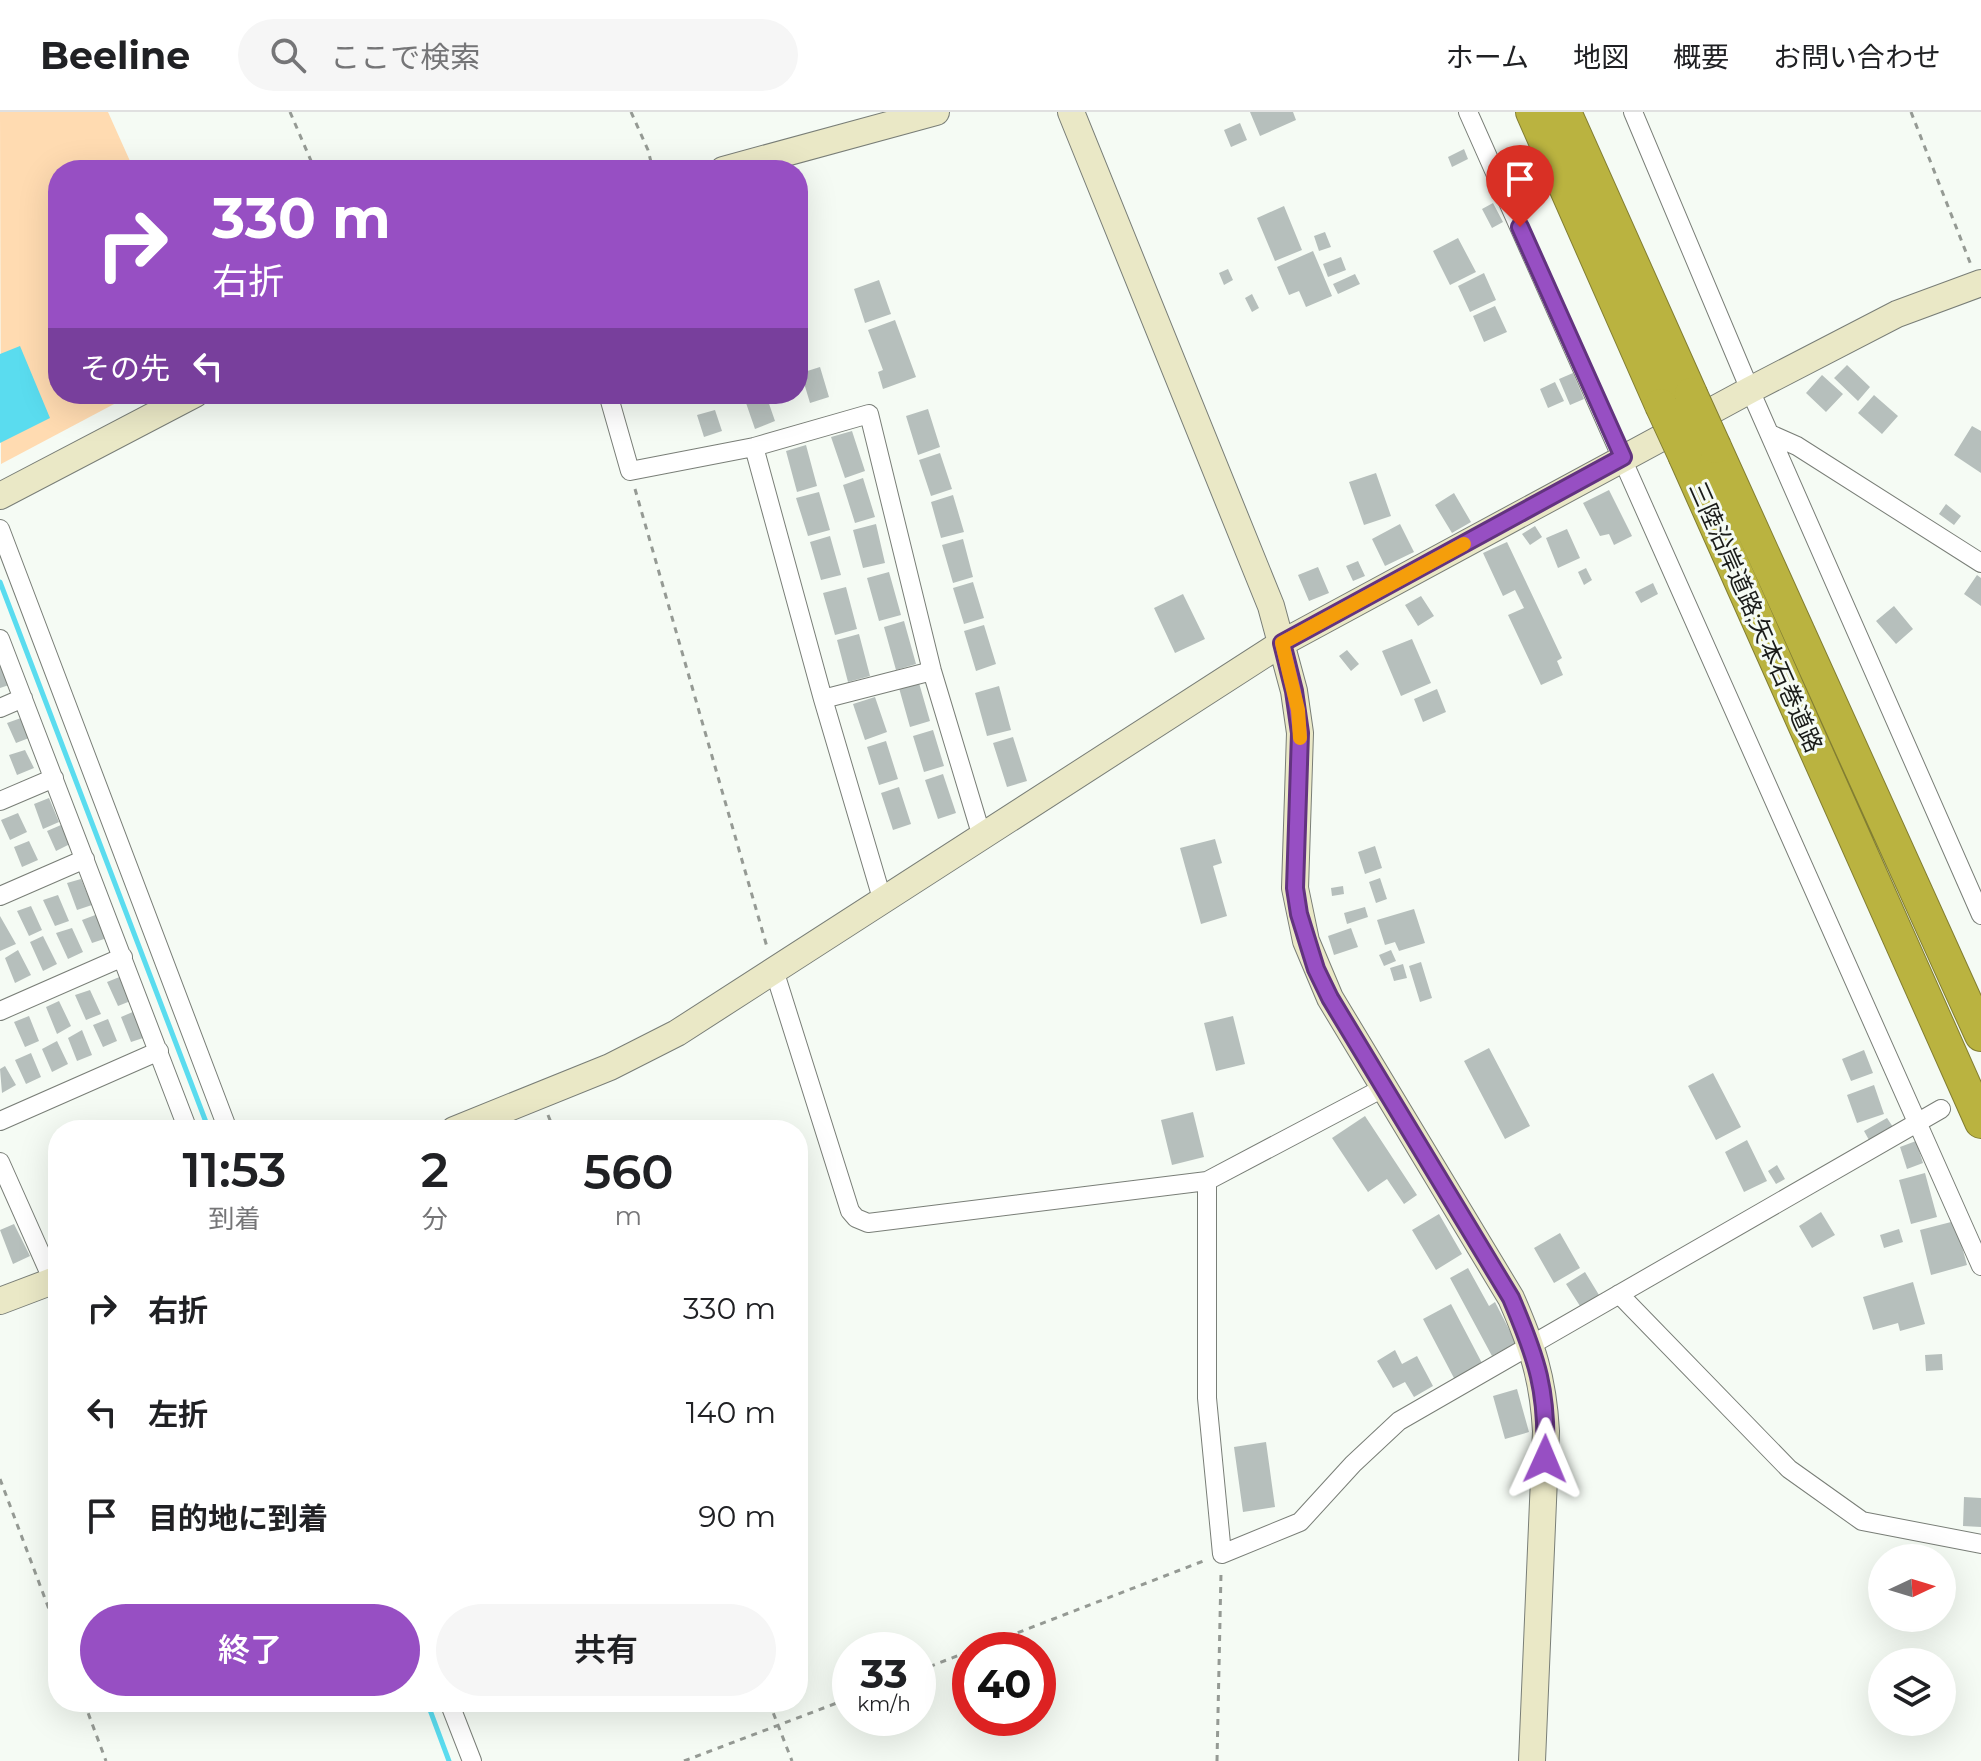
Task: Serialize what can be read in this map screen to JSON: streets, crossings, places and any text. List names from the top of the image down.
{
  "streets": {
    "highway": ["三陸沿岸道路;矢本石巻道路"]
  },
  "north": "right",
  "page": {
    "header": "Beeline",
    "search": "ここで検索",
    "nav": [
      "ホーム",
      "地図",
      "概要",
      "お問い合わせ"
    ],
    "turn": ["330 m", "右折"],
    "then": "その先",
    "eta": [
      "11:53",
      "到着",
      "2",
      "分",
      "560",
      "m"
    ],
    "list": [
      {
        "name": "右折",
        "value": "330 m"
      },
      {
        "name": "左折",
        "value": "140 m"
      },
      {
        "name": "目的地に到着",
        "value": "90 m"
      }
    ],
    "buttons": ["終了", "共有"],
    "speed": "33 km/h",
    "limit": "40"
  }
}
